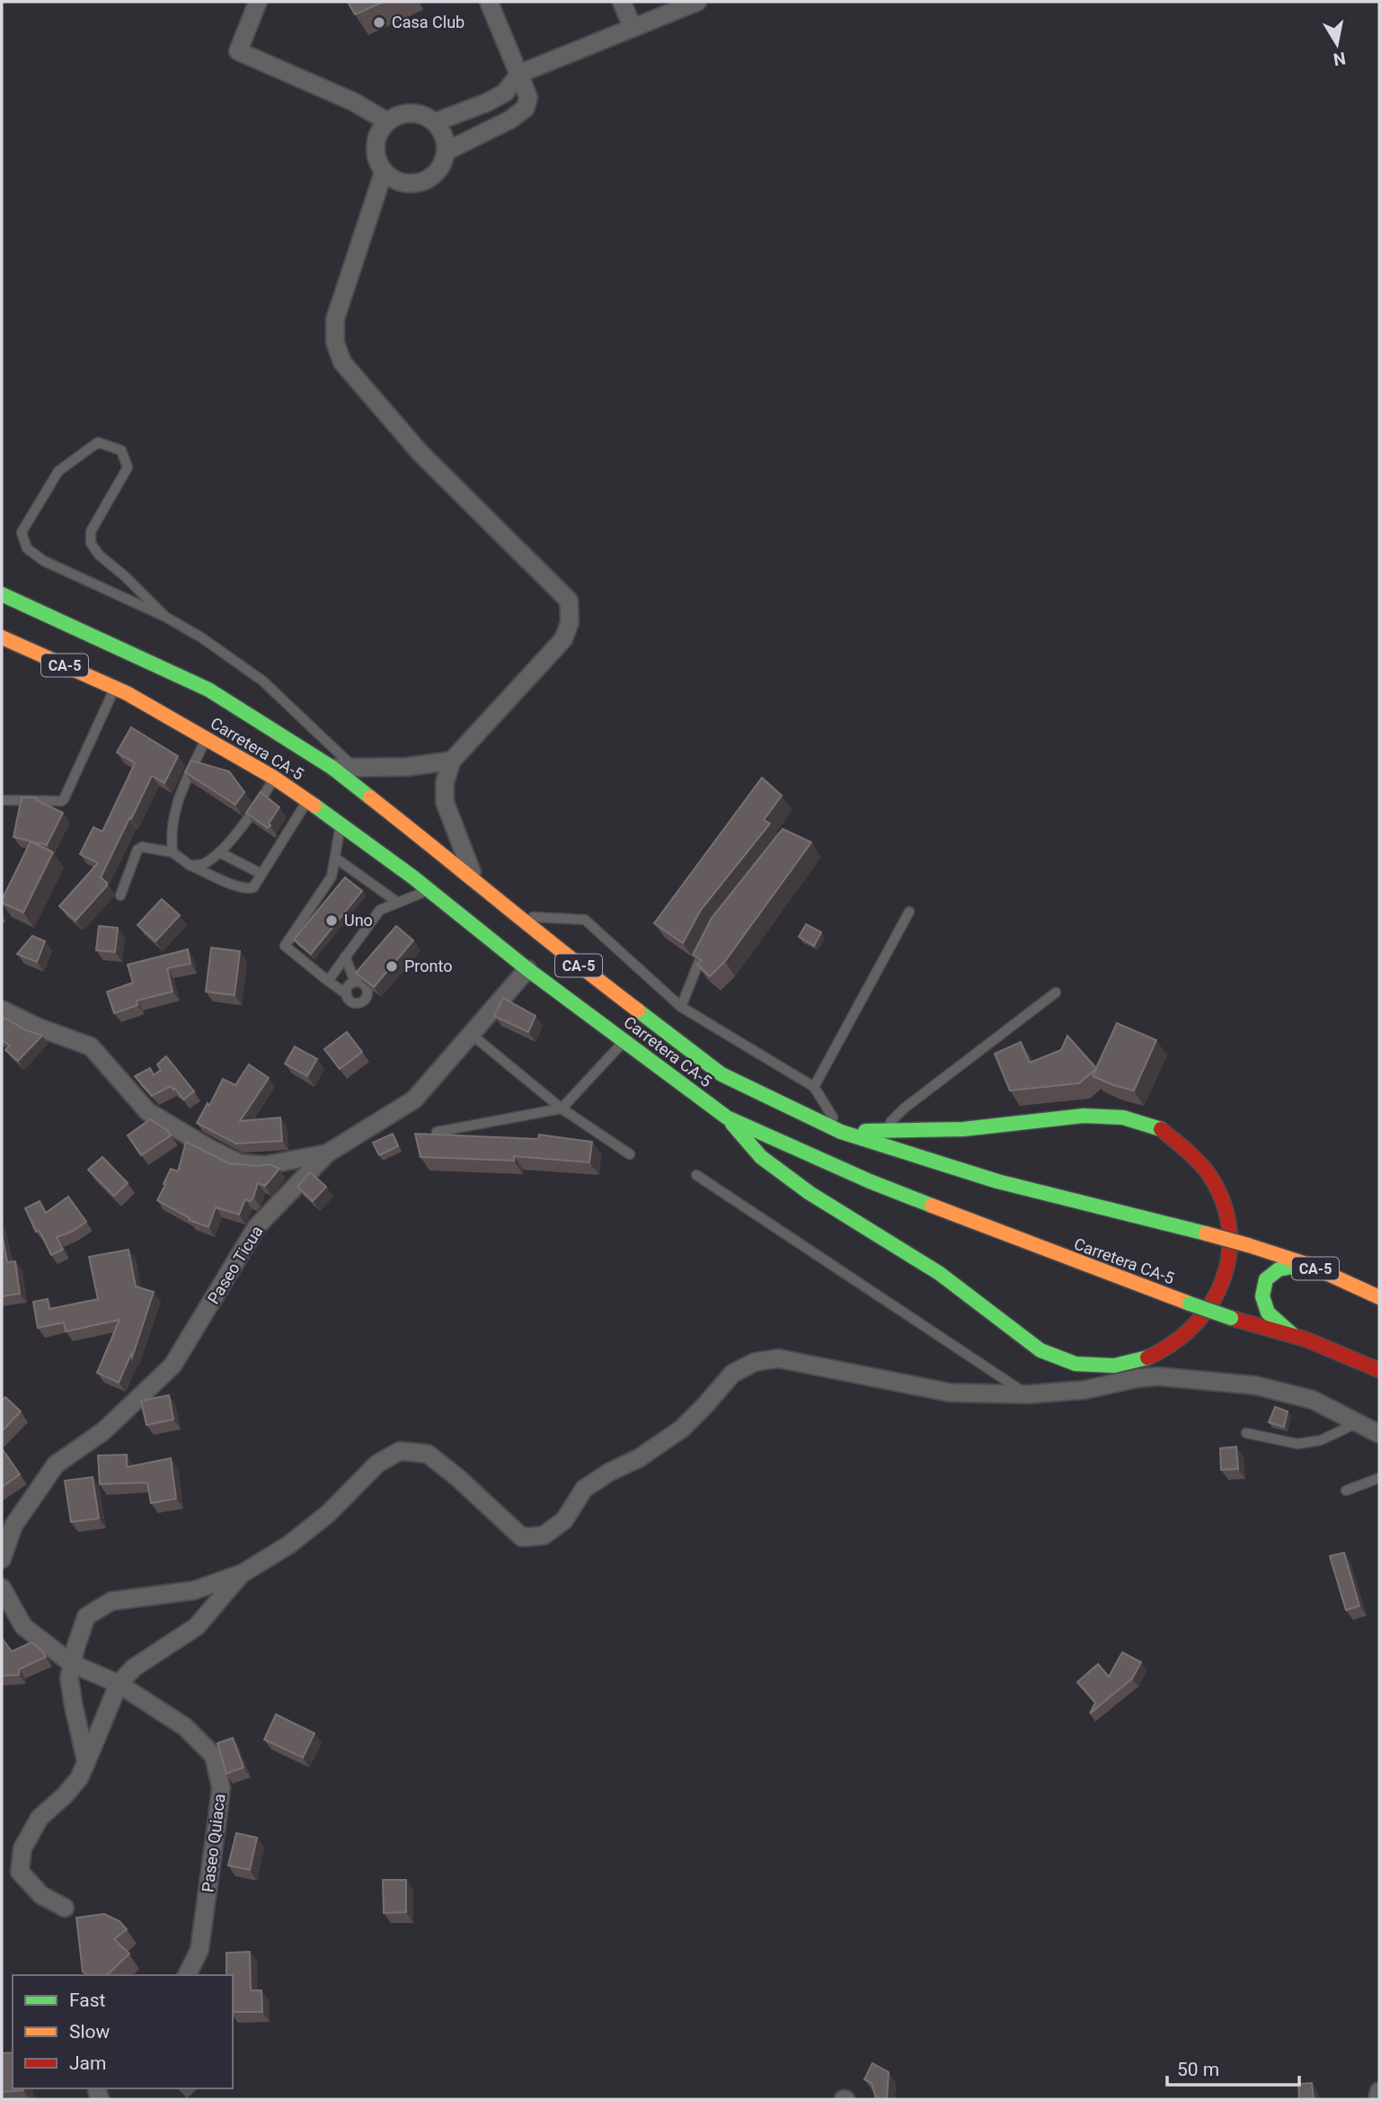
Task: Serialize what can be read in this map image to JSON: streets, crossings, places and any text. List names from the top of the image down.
{
  "streets": {
    "highway": ["CA-5", "Carretera CA-5"],
    "street": ["Paseo Ticua", "Paseo Quiaca"]
  },
  "crossings": [
    ["Carretera CA-5", "Paseo Ticua"]
  ],
  "places": ["Casa Club", "Uno", "Pronto"],
  "legend": ["Fast", "Slow", "Jam"],
  "scale_bar": "50 m",
  "north": "bottom"
}
